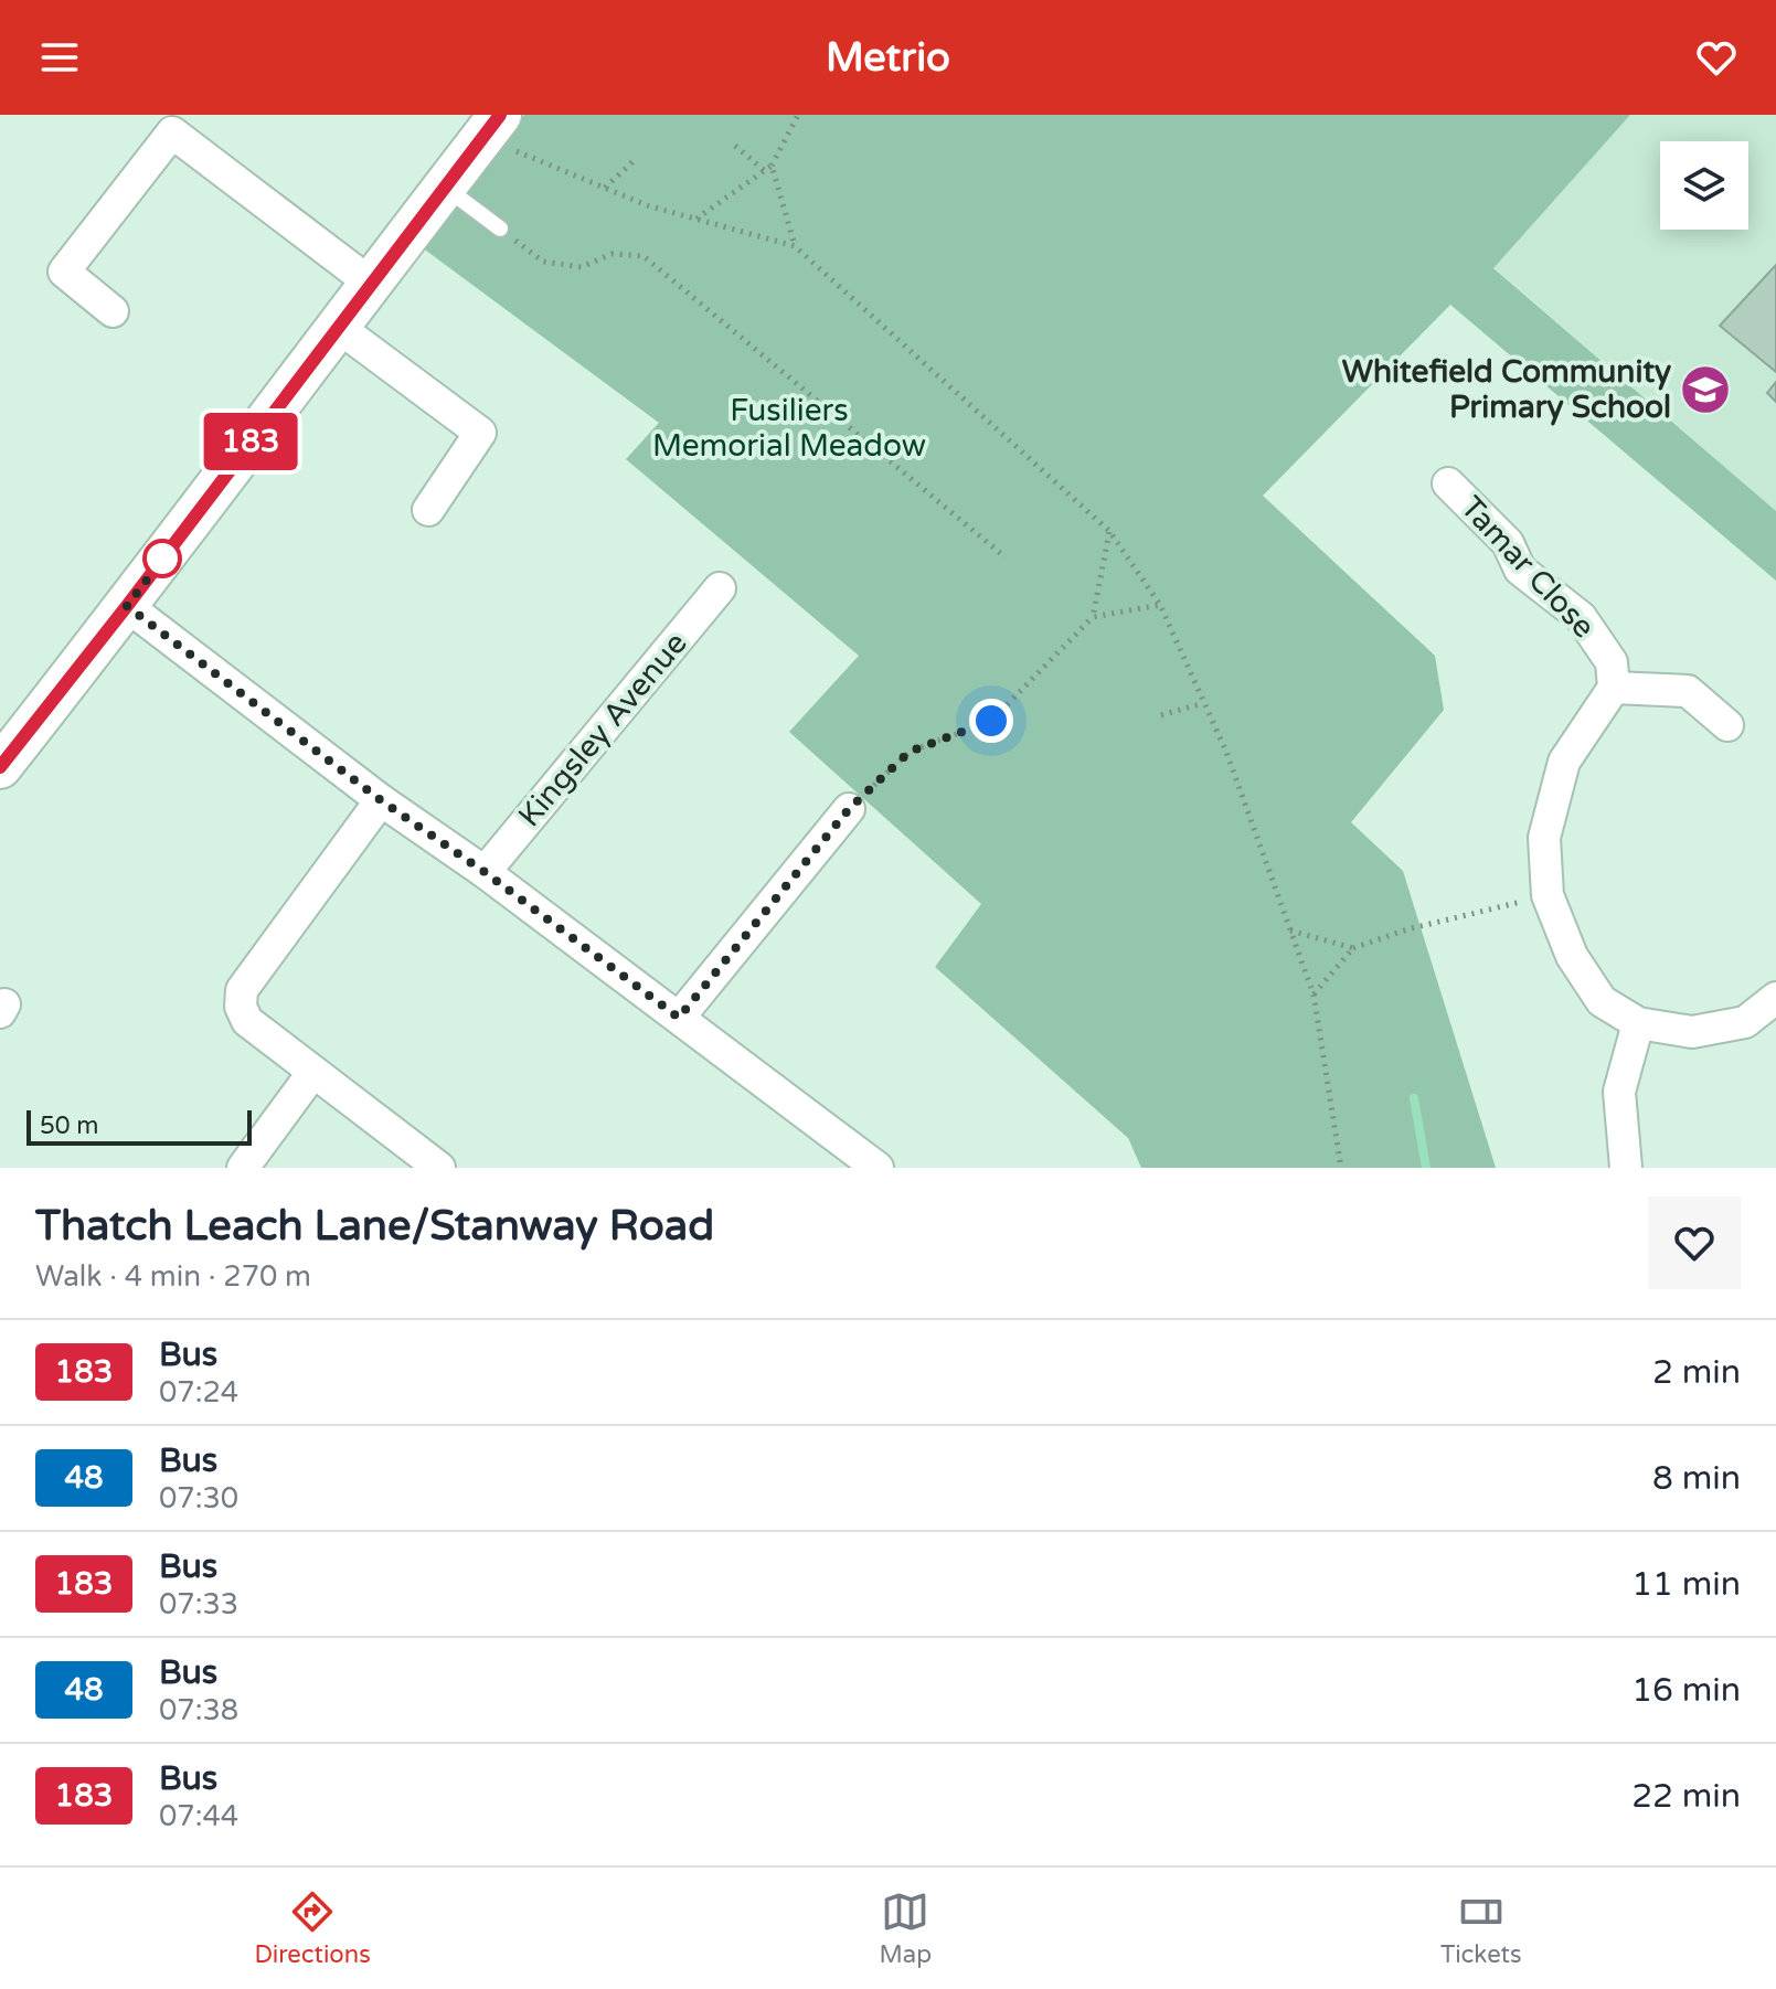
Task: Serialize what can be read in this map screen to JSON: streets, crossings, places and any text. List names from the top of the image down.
{
  "streets": {
    "street": ["Tamar Close", "Kingsley Avenue"]
  },
  "parks": ["Fusiliers Memorial Meadow"],
  "places": {
    "school or university": ["Whitefield Community Primary School"]
  },
  "lines": ["bus line 183"],
  "scale_bar": "50 m",
  "page": {
    "header": "Metrio",
    "on_map": "183",
    "scale": "50 m",
    "heading": ["Thatch Leach Lane/Stanway Road", "Walk · 4 min · 270 m"],
    "list": [
      {
        "mark": "183",
        "name": "Bus",
        "note": "07:24",
        "value": "2 min"
      },
      {
        "mark": "48",
        "name": "Bus",
        "note": "07:30",
        "value": "8 min"
      },
      {
        "mark": "183",
        "name": "Bus",
        "note": "07:33",
        "value": "11 min"
      },
      {
        "mark": "48",
        "name": "Bus",
        "note": "07:38",
        "value": "16 min"
      },
      {
        "mark": "183",
        "name": "Bus",
        "note": "07:44",
        "value": "22 min"
      }
    ],
    "tabs": ["Directions", "Map", "Tickets"]
  }
}
